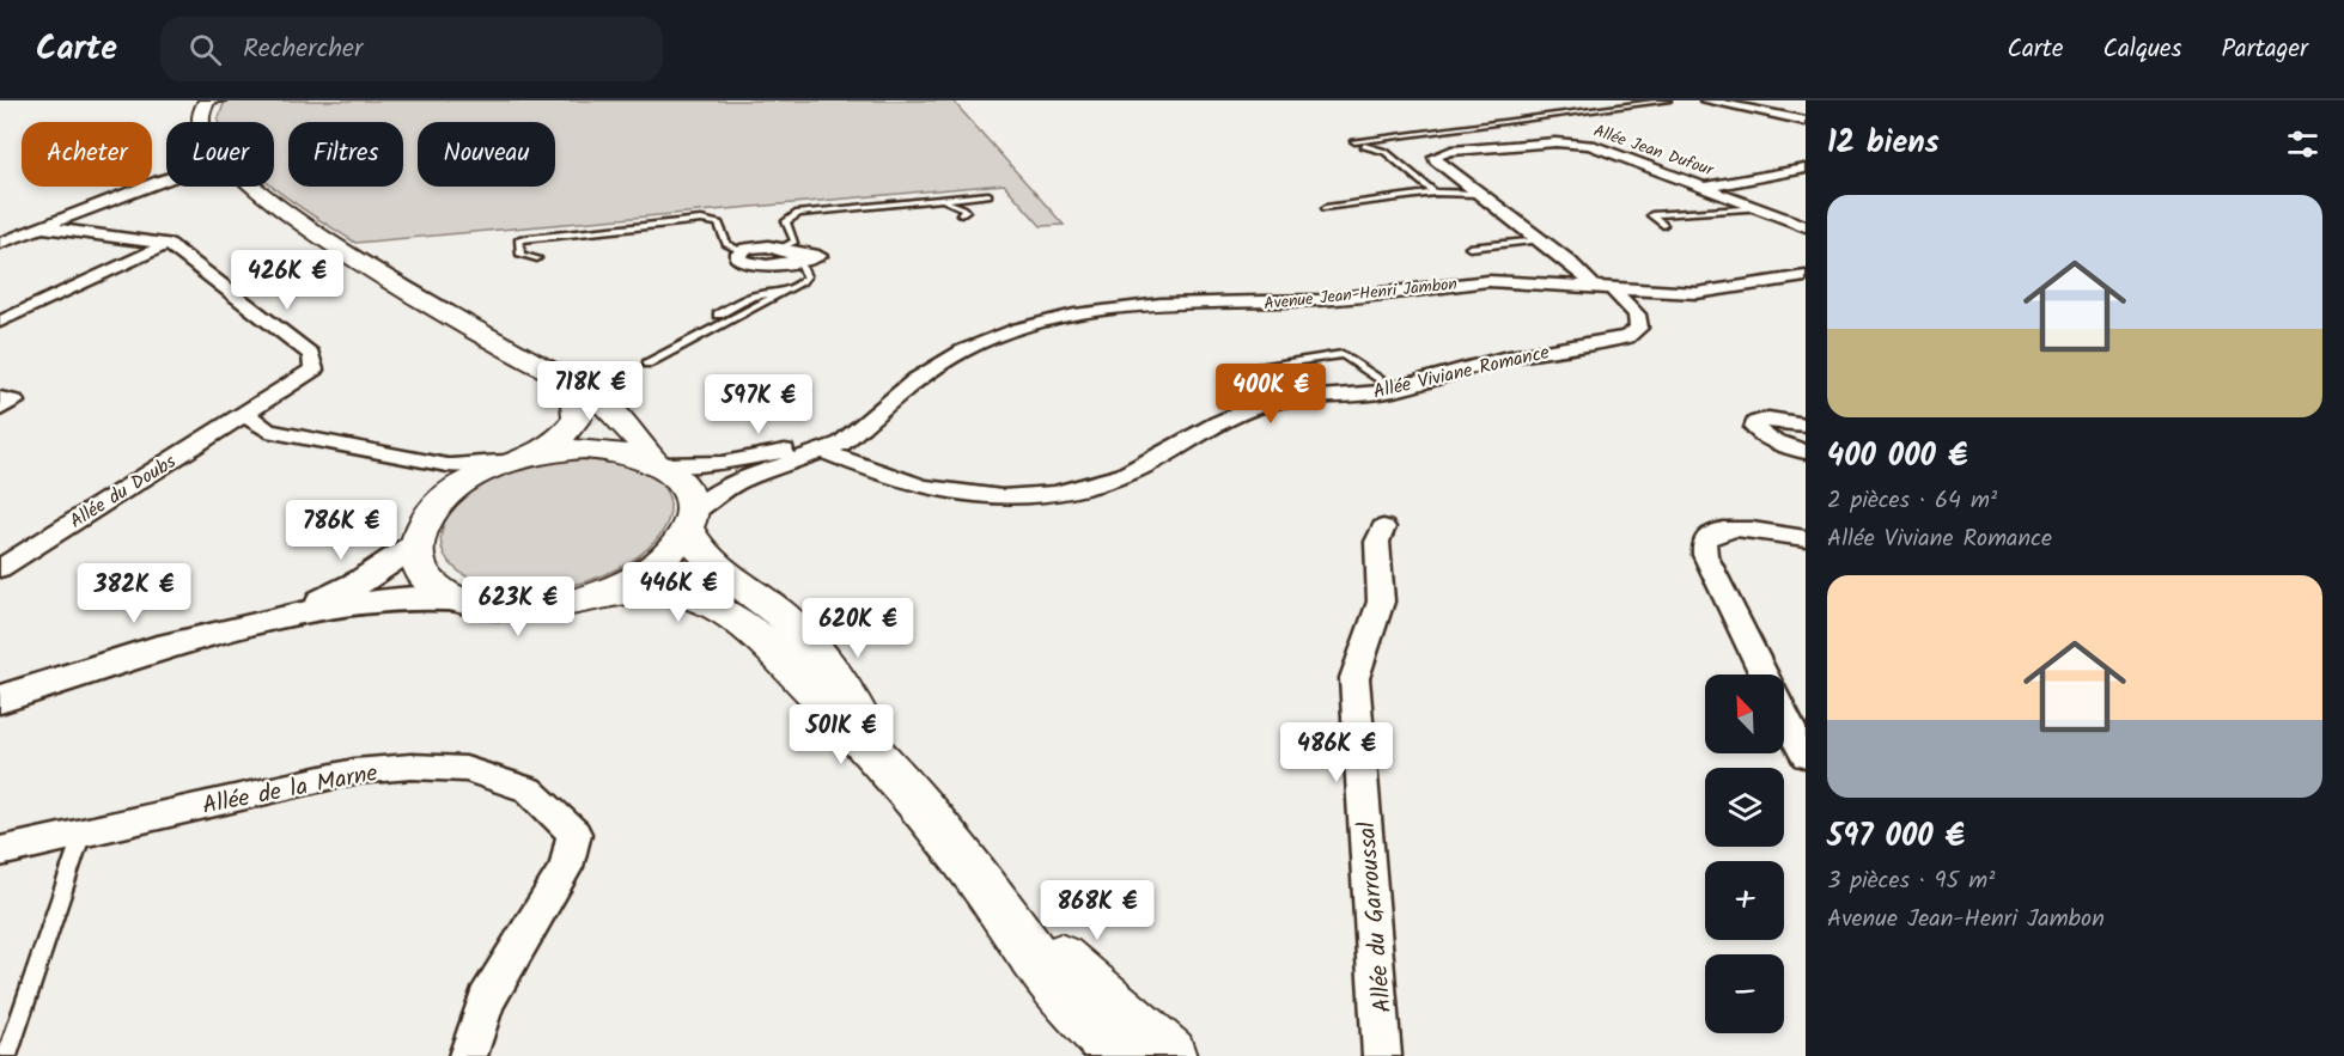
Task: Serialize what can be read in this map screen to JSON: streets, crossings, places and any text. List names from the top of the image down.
{
  "streets": {
    "street": [
      "Allée Jean Dufour",
      "Avenue Jean-Henri Jambon",
      "Allée Viviane Romance",
      "Allée du Doubs",
      "Allée de la Marne",
      "Allée du Garroussal"
    ]
  },
  "crossings": [
    ["Allée Jean Dufour", "Avenue Jean-Henri Jambon"],
    ["Allée Jean Dufour", "Allée Viviane Romance"],
    ["Avenue Jean-Henri Jambon", "Allée Viviane Romance"]
  ],
  "north": "top left",
  "page": {
    "header": "Carte",
    "search": "Rechercher",
    "nav": ["Carte", "Calques", "Partager"],
    "heading": "12 biens",
    "chip": [
      "Acheter",
      "Louer",
      "Filtres",
      "Nouveau"
    ],
    "list": [
      {
        "name": "400 000 €",
        "note": "2 pièces · 64 m² · Allée Viviane Romance"
      },
      {
        "name": "597 000 €",
        "note": "3 pièces · 95 m² · Avenue Jean-Henri Jambon"
      }
    ],
    "price": [
      "426K €",
      "718K €",
      "400K €",
      "597K €",
      "786K €",
      "446K €",
      "382K €",
      "623K €",
      "620K €",
      "501K €",
      "486K €",
      "868K €"
    ],
    "map_buttons": ["+", "−"]
  }
}
